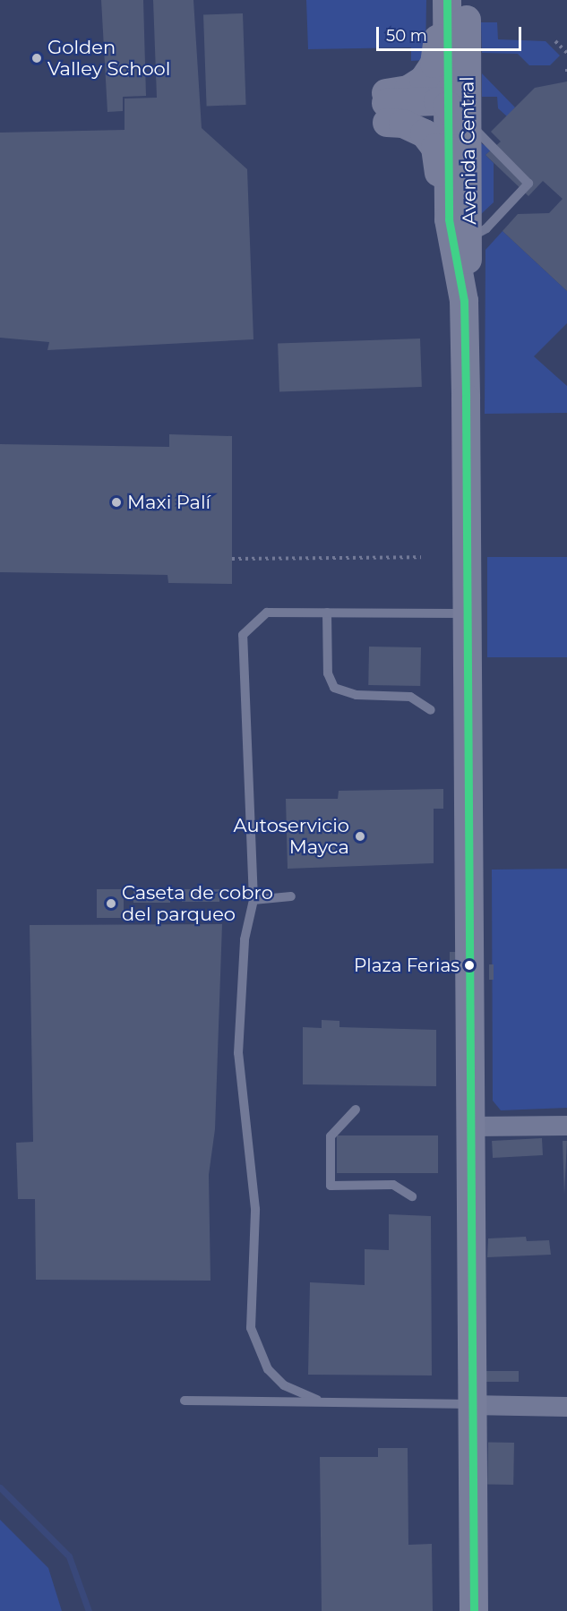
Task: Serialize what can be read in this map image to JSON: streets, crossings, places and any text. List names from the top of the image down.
{
  "streets": {
    "street": ["Avenida Central"]
  },
  "places": [
    "Golden Valley School",
    "Maxi Palí",
    "Autoservicio Mayca",
    "Caseta de cobro del parqueo",
    "Plaza Ferias"
  ],
  "scale_bar": "50 m"
}
